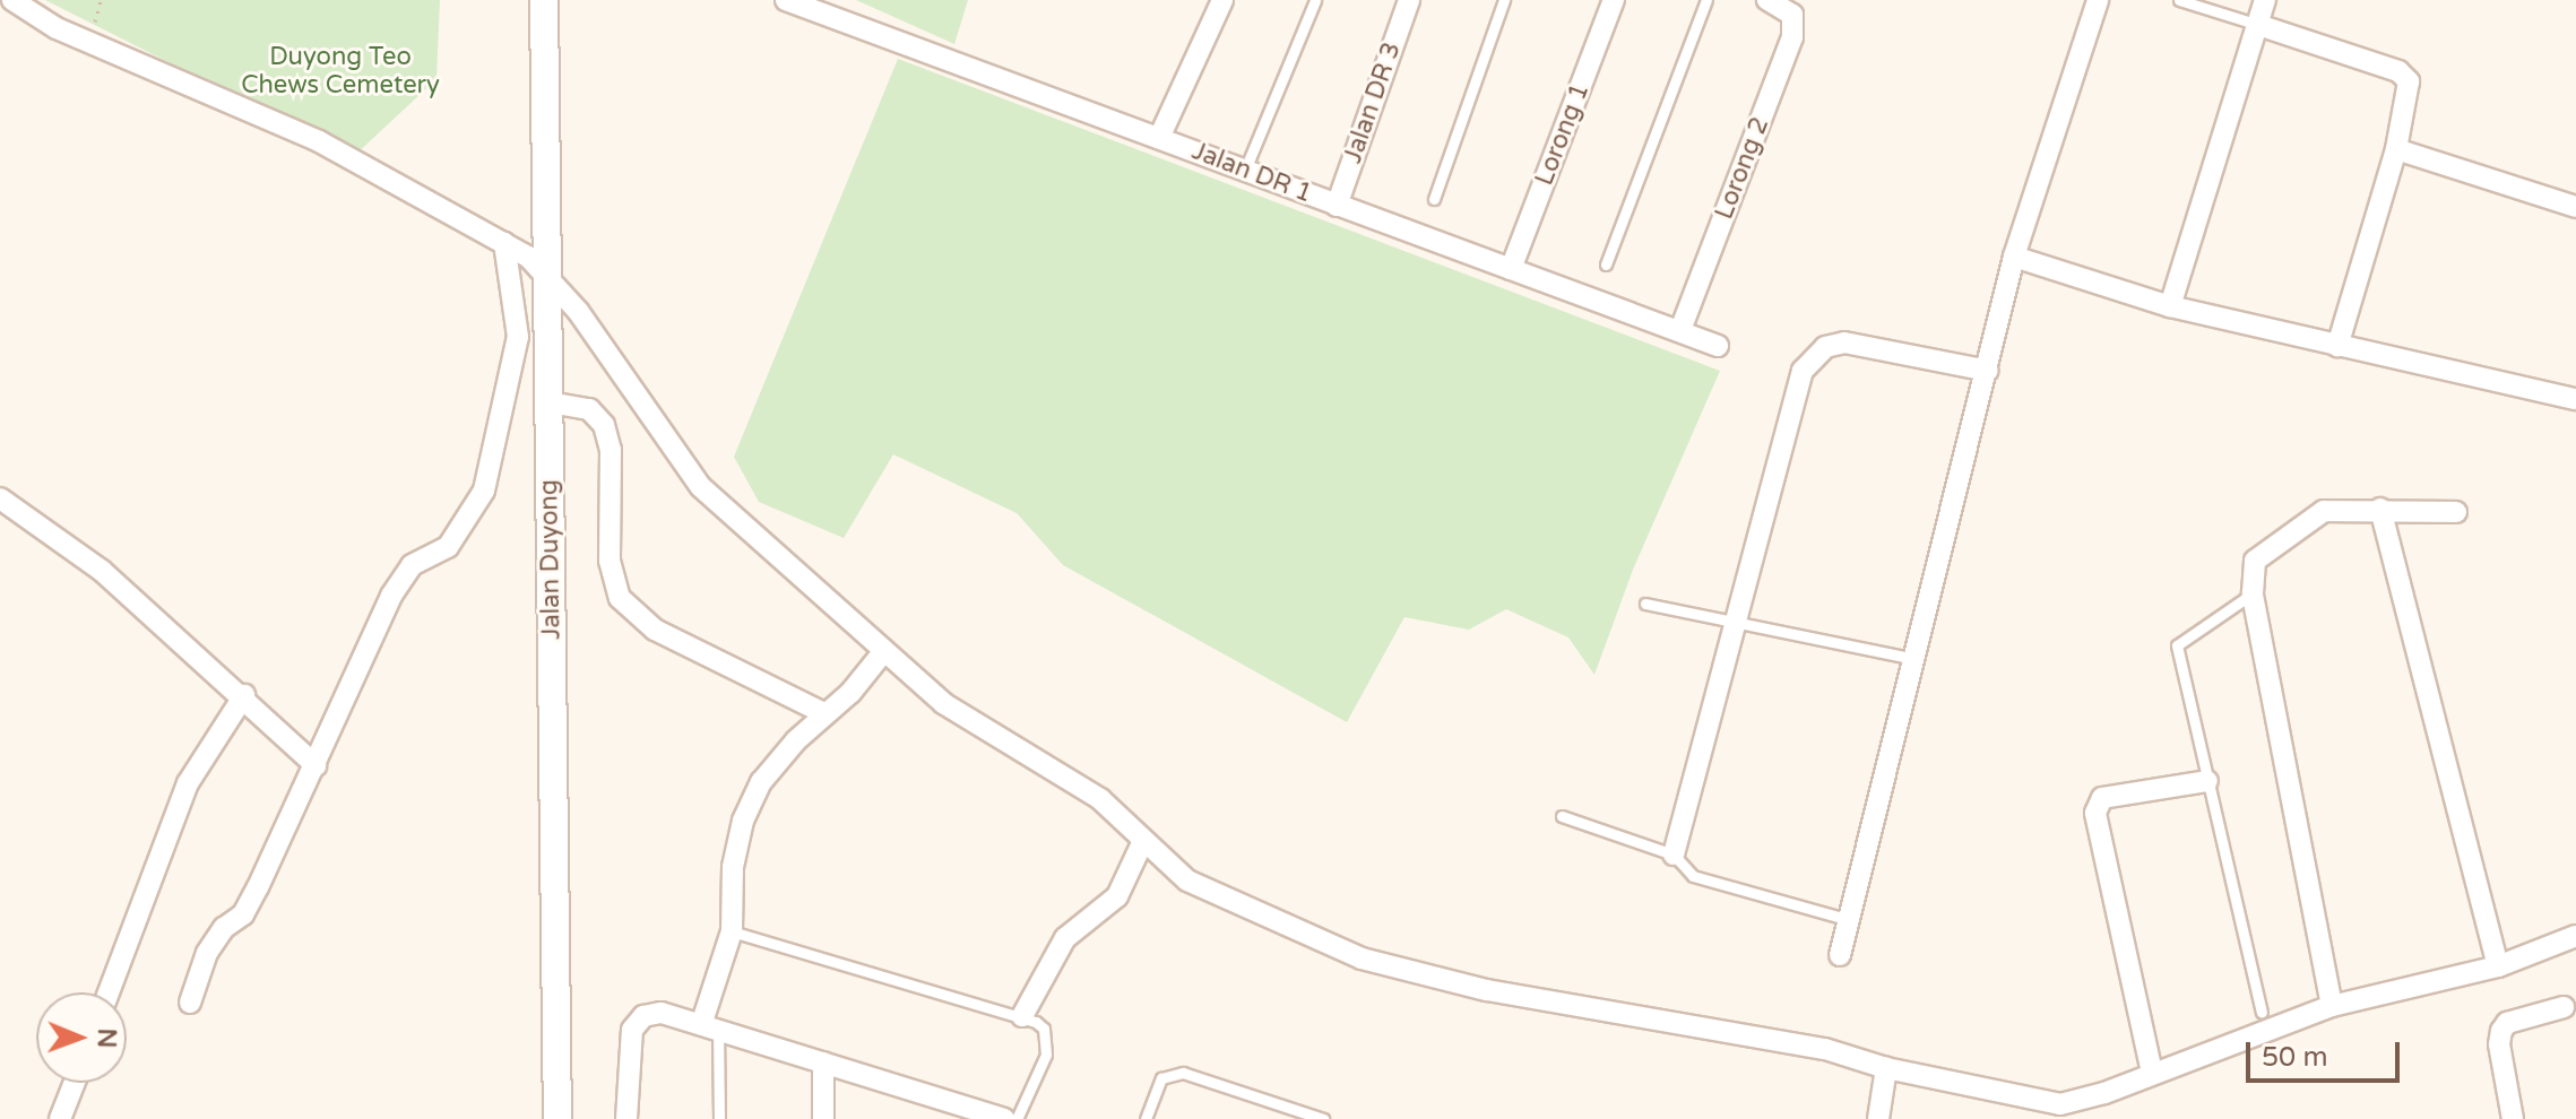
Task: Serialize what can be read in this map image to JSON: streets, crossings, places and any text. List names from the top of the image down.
{
  "streets": {
    "main road": ["Jalan Duyong"],
    "street": [
      "Jalan DR 3",
      "Lorong 1",
      "Lorong 2",
      "Jalan DR 1"
    ]
  },
  "crossings": [
    ["Jalan DR 3", "Jalan DR 1"],
    ["Lorong 1", "Jalan DR 1"],
    ["Lorong 2", "Jalan DR 1"]
  ],
  "parks": ["Duyong Teo Chews Cemetery"],
  "scale_bar": "50 m",
  "north": "right"
}
